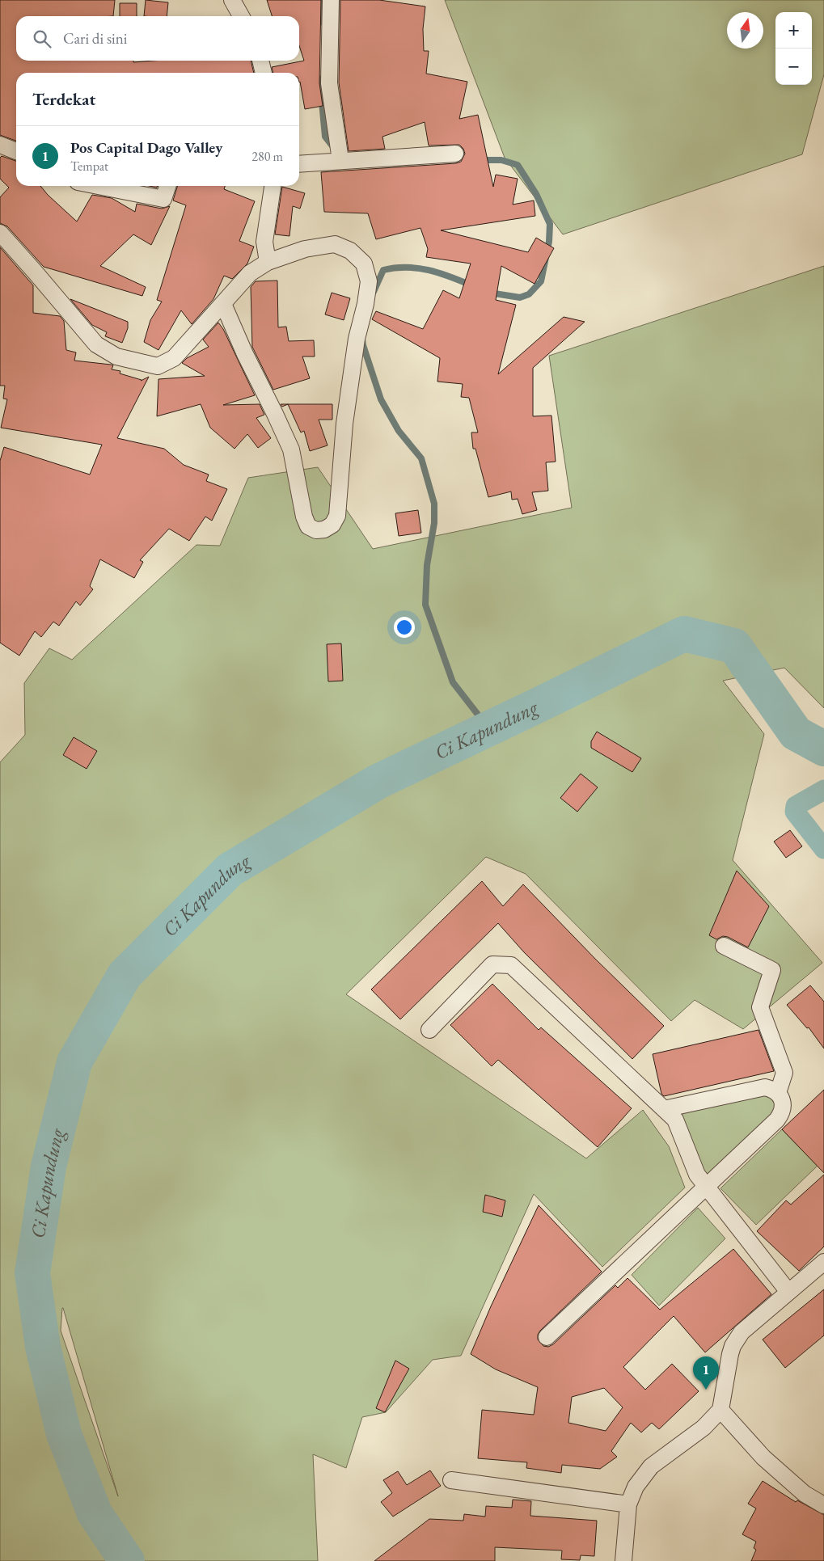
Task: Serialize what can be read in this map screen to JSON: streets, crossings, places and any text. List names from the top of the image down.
{
  "water": ["Ci Kapundung"],
  "north": "top",
  "page": {
    "map_buttons": ["+", "−"],
    "search": "Cari di sini",
    "heading": "Terdekat",
    "list": [
      {
        "mark": "1",
        "name": "Pos Capital Dago Valley",
        "note": "Tempat",
        "value": "280 m"
      }
    ],
    "pins": "1"
  }
}
